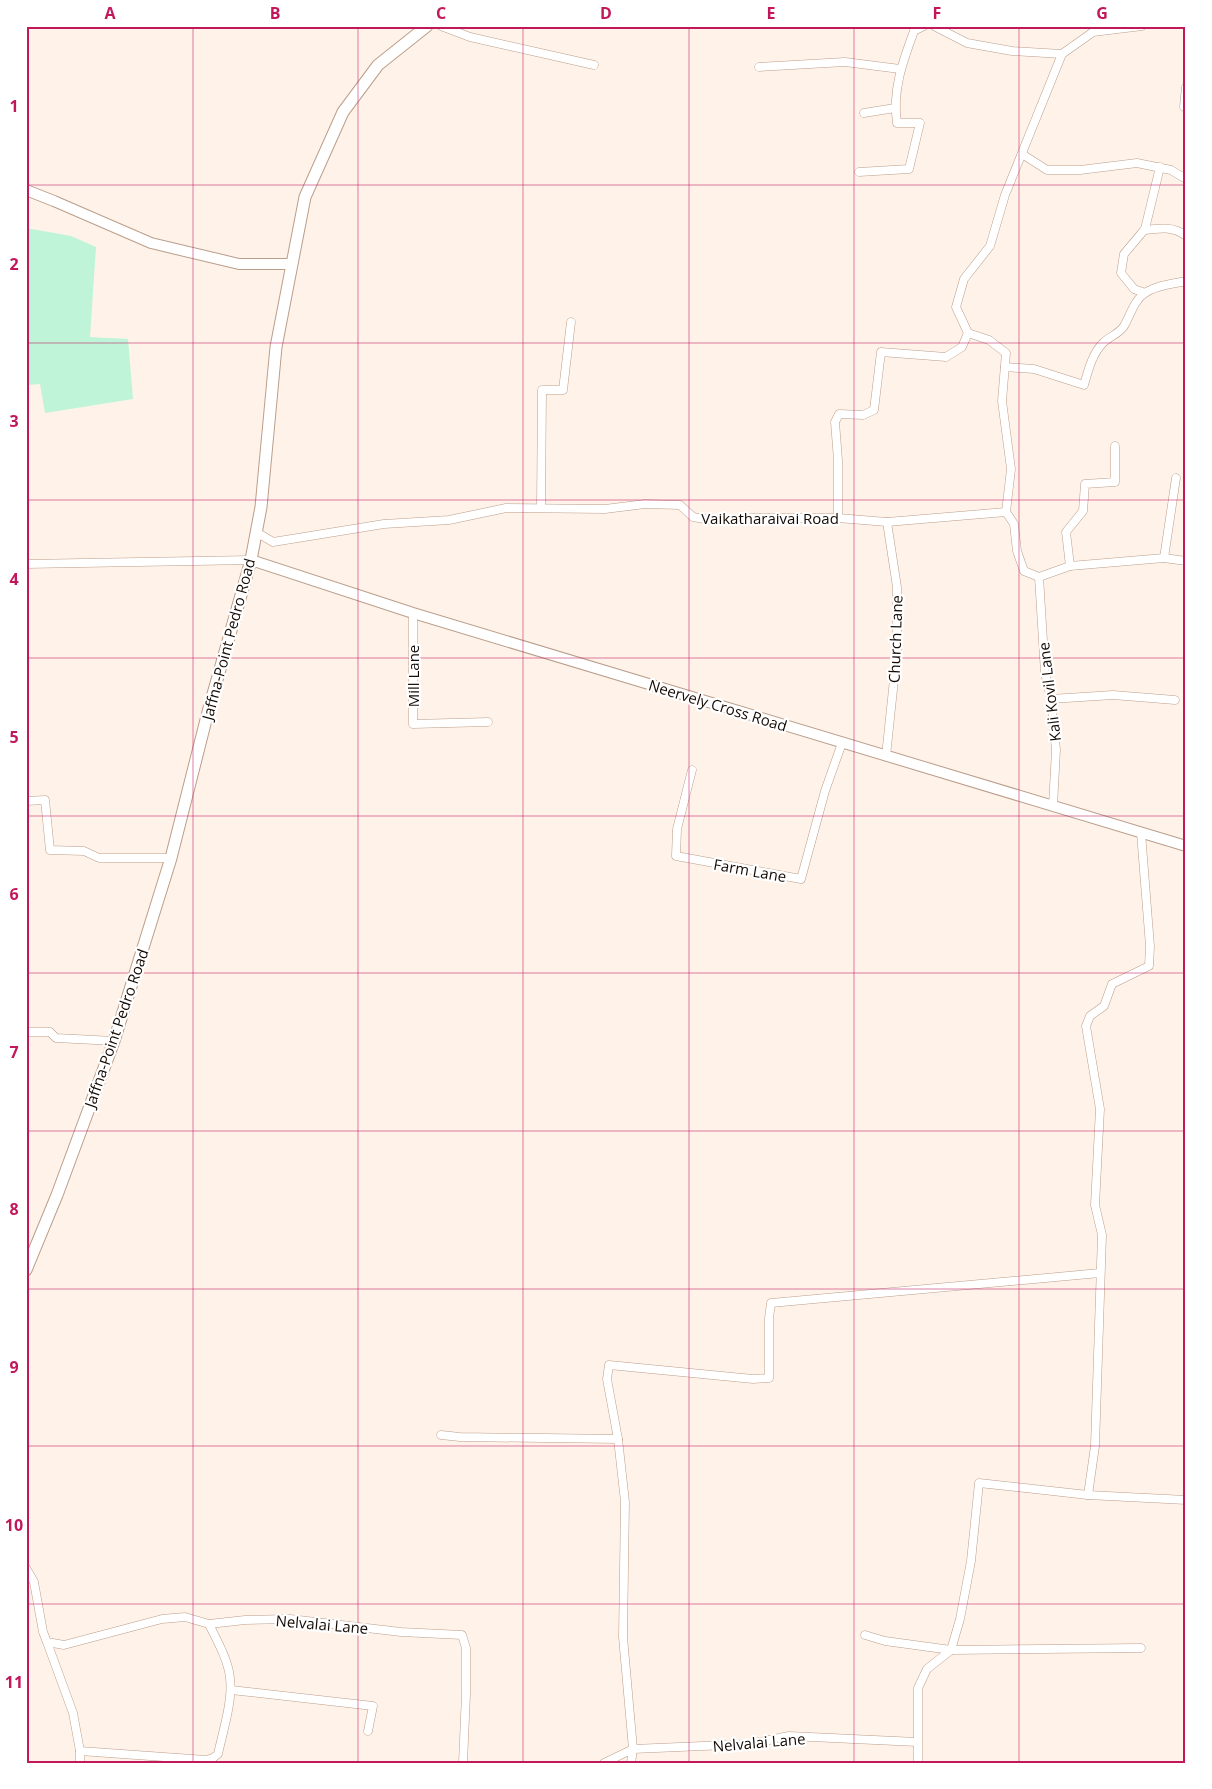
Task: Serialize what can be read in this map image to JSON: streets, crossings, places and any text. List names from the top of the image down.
{
  "streets": {
    "main road": ["Jaffna-Point Pedro Road"],
    "street": [
      "Vaikatharaivai Road",
      "Church Lane",
      "Mill Lane",
      "Kali Kovil Lane",
      "Neervely Cross Road",
      "Farm Lane",
      "Nelvalai Lane"
    ]
  },
  "crossings": [
    ["Vaikatharaivai Road", "Jaffna-Point Pedro Road"],
    ["Vaikatharaivai Road", "Church Lane"],
    ["Jaffna-Point Pedro Road", "Neervely Cross Road"],
    ["Church Lane", "Neervely Cross Road"],
    ["Mill Lane", "Neervely Cross Road"],
    ["Kali Kovil Lane", "Neervely Cross Road"],
    ["Neervely Cross Road", "Farm Lane"]
  ],
  "grid": {
    "columns": [
      "A",
      "B",
      "C",
      "D",
      "E",
      "F",
      "G"
    ],
    "rows": [
      "1",
      "2",
      "3",
      "4",
      "5",
      "6",
      "7",
      "8",
      "9",
      "10",
      "11"
    ]
  }
}
